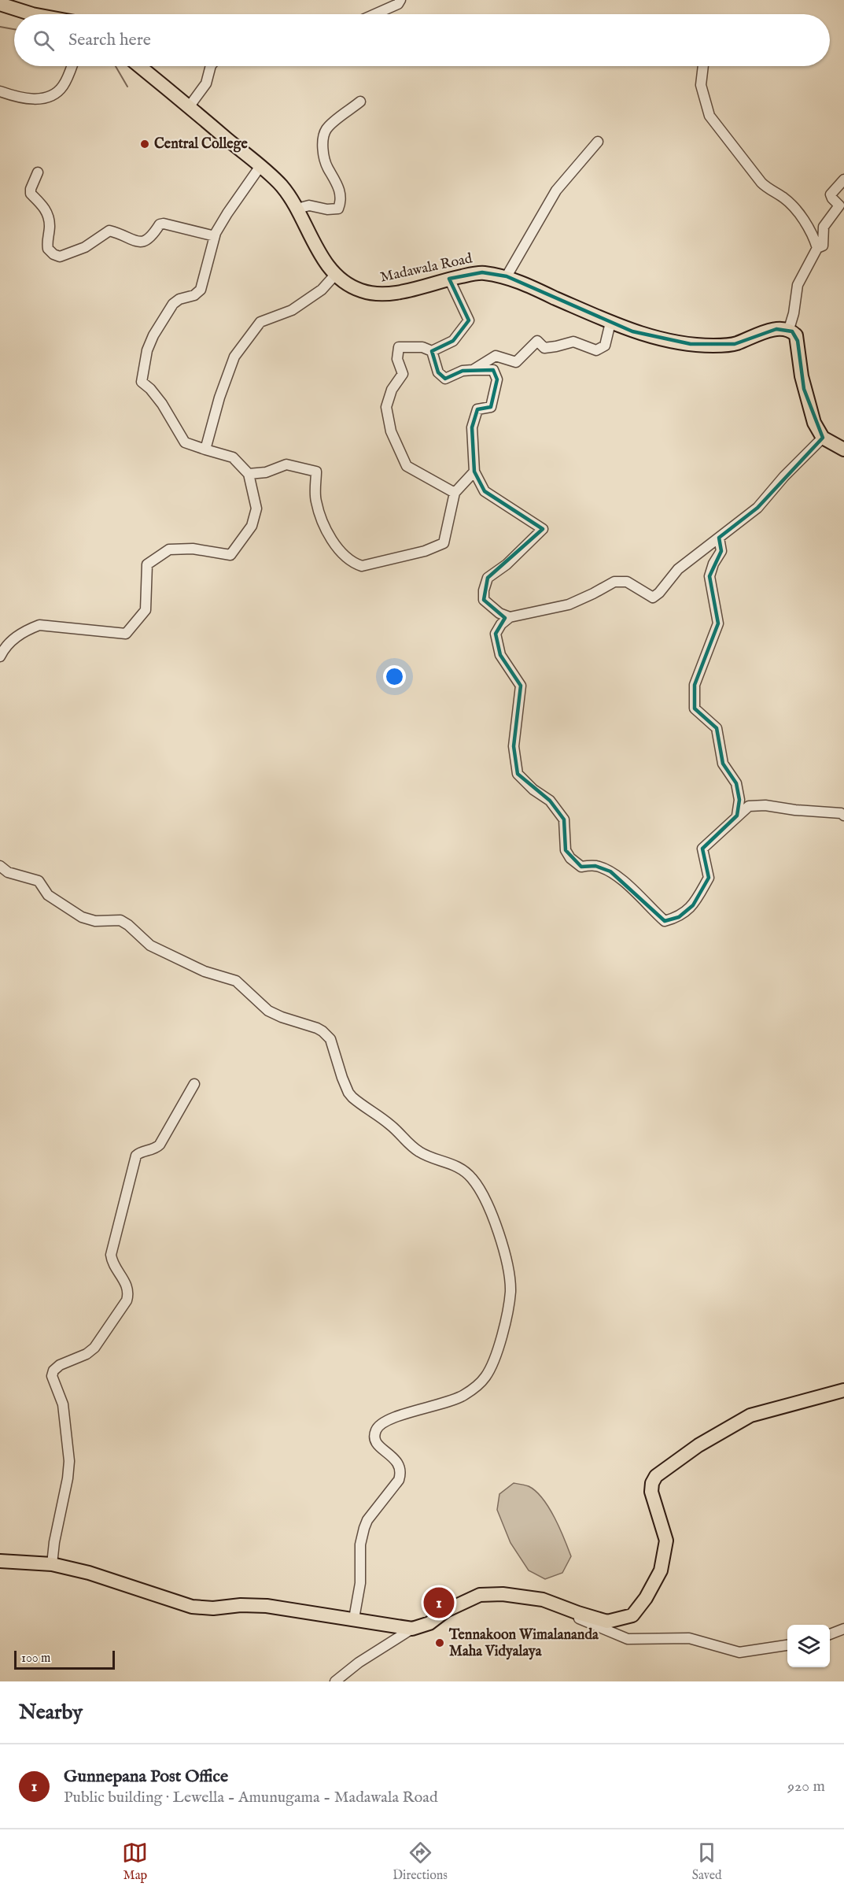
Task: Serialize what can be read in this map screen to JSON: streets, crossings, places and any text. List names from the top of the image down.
{
  "streets": {
    "main road": ["Madawala Road"]
  },
  "places": ["Central College", "Tennakoon Wimalananda Maha Vidyalaya"],
  "scale_bar": "100 m",
  "page": {
    "search": "Search here",
    "pins": "1",
    "scale": "100 m",
    "heading": "Nearby",
    "list": [
      {
        "mark": "1",
        "name": "Gunnepana Post Office",
        "note": "Public building · Lewella - Amunugama - Madawala Road",
        "value": "920 m"
      }
    ],
    "nav": ["Map", "Directions", "Saved"]
  }
}
